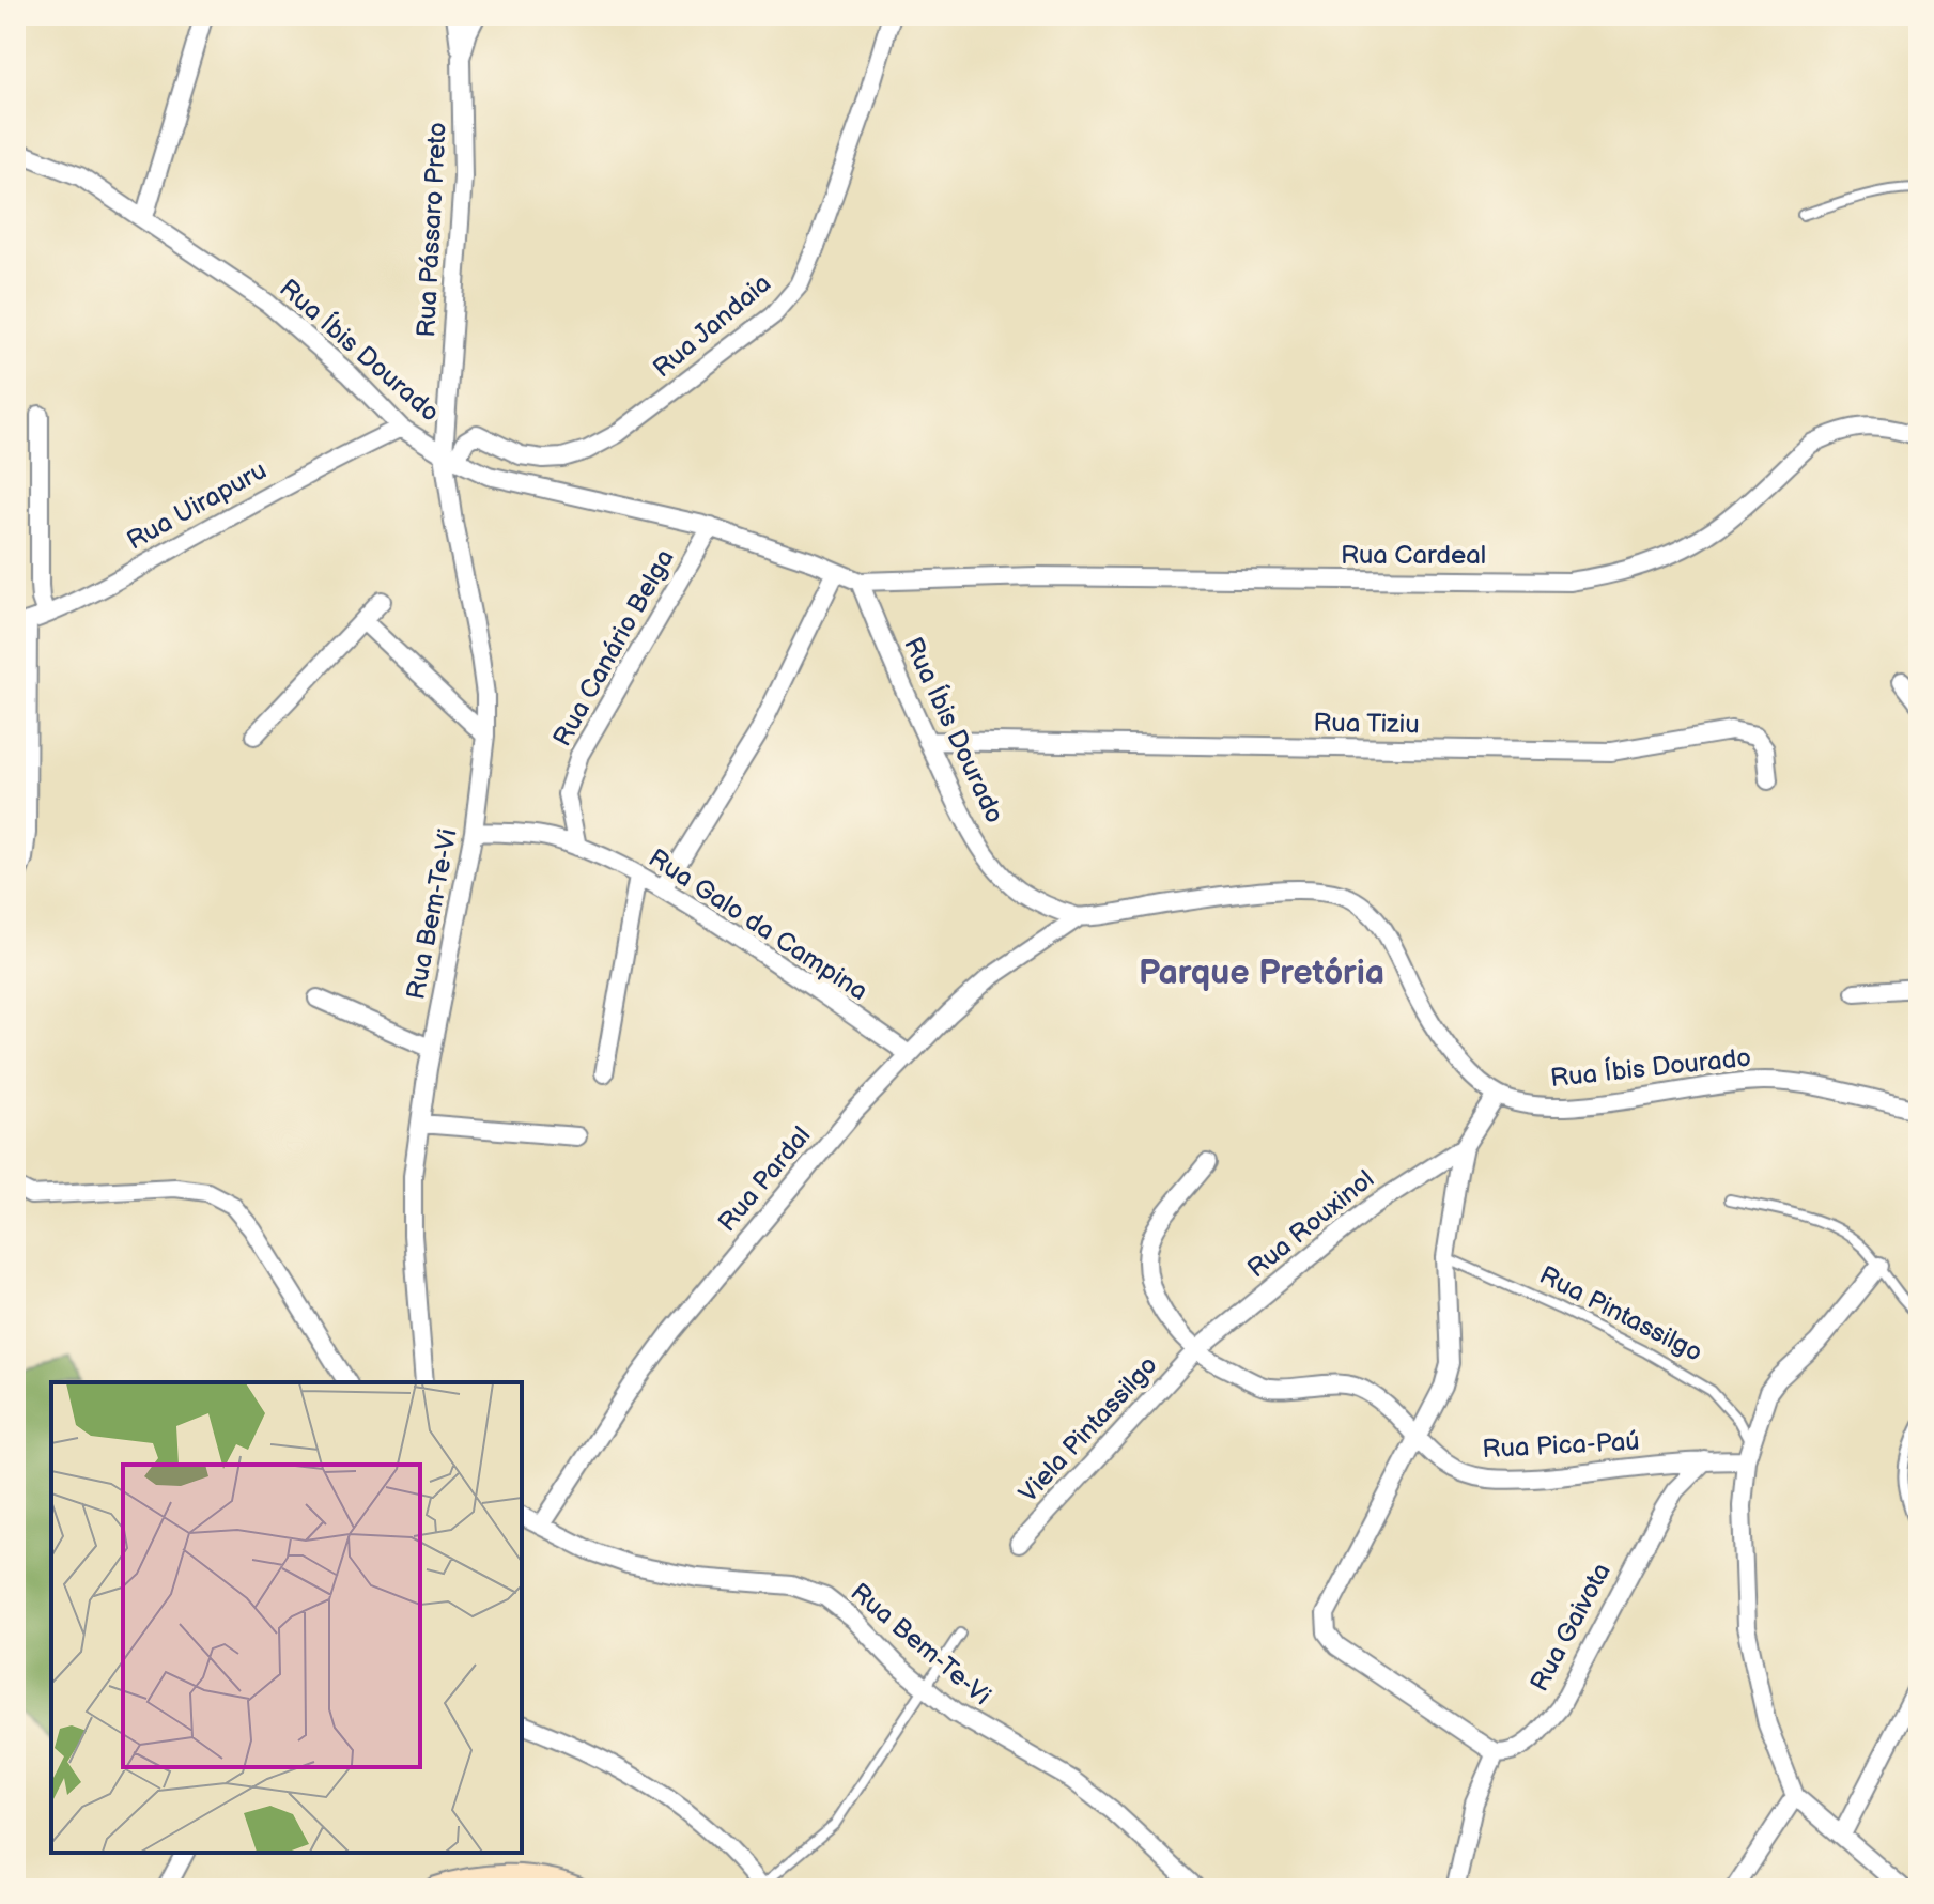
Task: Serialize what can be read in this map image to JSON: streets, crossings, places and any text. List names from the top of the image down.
{
  "streets": {
    "street": [
      "Rua Pássaro Preto",
      "Rua Jandaia",
      "Rua Íbis Dourado",
      "Rua Uirapuru",
      "Rua Cardeal",
      "Rua Canário Belga",
      "Rua Tiziu",
      "Rua Bem-Te-Vi",
      "Rua Galo da Campina",
      "Rua Pardal",
      "Rua Rouxinol",
      "Viela Pintassilgo",
      "Rua Pica-Paú",
      "Rua Gaivota"
    ],
    "lane": ["Rua Pintassilgo"]
  },
  "crossings": [
    ["Rua Pássaro Preto", "Rua Jandaia"],
    ["Rua Pássaro Preto", "Rua Íbis Dourado"],
    ["Rua Pássaro Preto", "Rua Bem-Te-Vi"],
    ["Rua Jandaia", "Rua Íbis Dourado"],
    ["Rua Jandaia", "Rua Bem-Te-Vi"],
    ["Rua Íbis Dourado", "Rua Uirapuru"],
    ["Rua Íbis Dourado", "Rua Cardeal"],
    ["Rua Íbis Dourado", "Rua Canário Belga"],
    ["Rua Íbis Dourado", "Rua Tiziu"],
    ["Rua Íbis Dourado", "Rua Bem-Te-Vi"],
    ["Rua Íbis Dourado", "Rua Pardal"],
    ["Rua Canário Belga", "Rua Galo da Campina"],
    ["Rua Bem-Te-Vi", "Rua Galo da Campina"],
    ["Rua Bem-Te-Vi", "Rua Pardal"],
    ["Rua Galo da Campina", "Rua Pardal"],
    ["Rua Rouxinol", "Viela Pintassilgo"],
    ["Rua Rouxinol", "Rua Pica-Paú"],
    ["Rua Pintassilgo", "Rua Pica-Paú"],
    ["Viela Pintassilgo", "Rua Pica-Paú"],
    ["Rua Pica-Paú", "Rua Gaivota"]
  ],
  "districts": ["Parque Pretória"]
}
